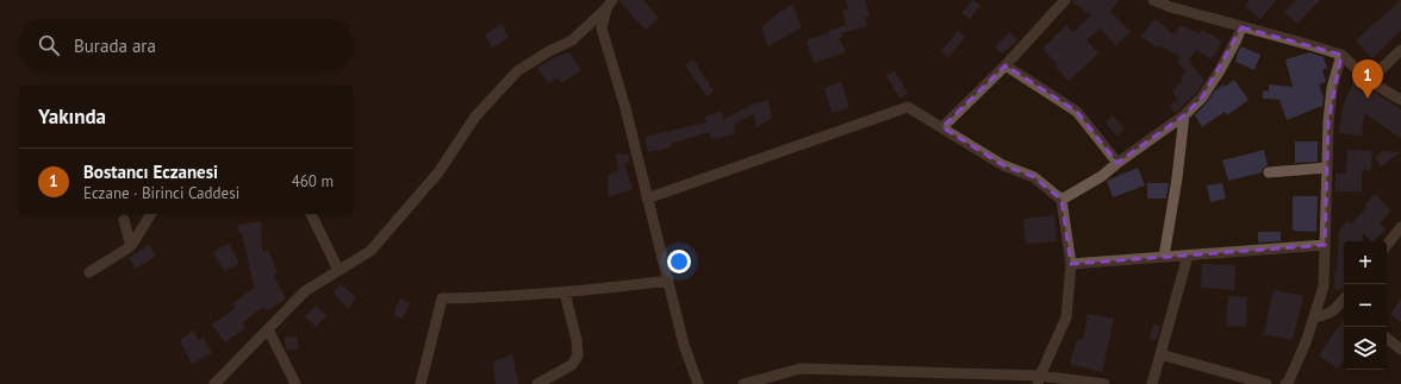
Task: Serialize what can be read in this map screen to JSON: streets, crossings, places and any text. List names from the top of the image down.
{
  "page": {
    "search": "Burada ara",
    "pins": "1",
    "heading": "Yakında",
    "list": [
      {
        "mark": "1",
        "name": "Bostancı Eczanesi",
        "note": "Eczane · Birinci Caddesi",
        "value": "460 m"
      }
    ],
    "map_buttons": ["+", "−"]
  }
}
